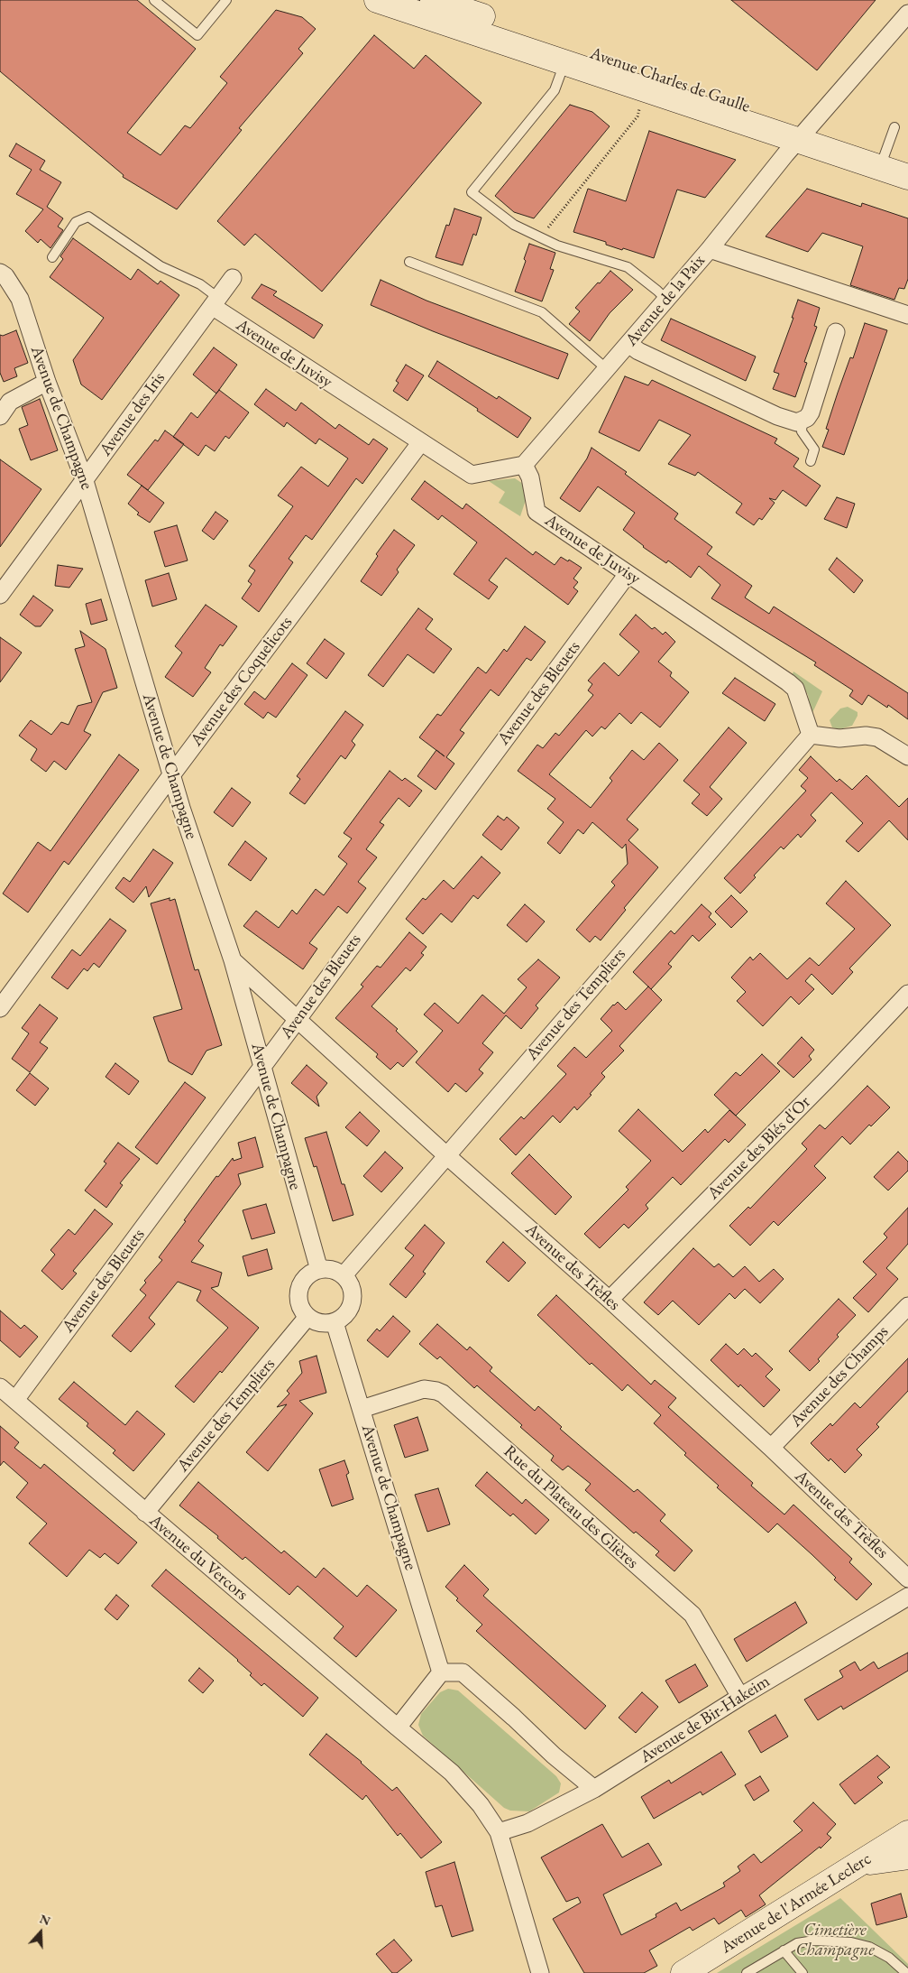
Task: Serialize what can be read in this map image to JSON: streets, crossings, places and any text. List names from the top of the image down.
{
  "streets": {
    "main road": ["Avenue Charles de Gaulle", "Avenue de l'Armée Leclerc"],
    "street": [
      "Avenue de la Paix",
      "Avenue de Juvisy",
      "Avenue des Iris",
      "Avenue de Champagne",
      "Avenue des Coquelicots",
      "Avenue des Bleuets",
      "Avenue des Templiers",
      "Avenue des Blés d'Or",
      "Avenue des Trèfles",
      "Avenue des Champs",
      "Rue du Plateau des Glières",
      "Avenue du Vercors",
      "Avenue de Bir-Hakeim"
    ]
  },
  "crossings": [
    ["Avenue Charles de Gaulle", "Avenue de la Paix"],
    ["Avenue de la Paix", "Avenue de Juvisy"],
    ["Avenue de Juvisy", "Avenue des Iris"],
    ["Avenue de Juvisy", "Avenue des Coquelicots"],
    ["Avenue de Juvisy", "Avenue des Bleuets"],
    ["Avenue de Juvisy", "Avenue des Templiers"],
    ["Avenue des Iris", "Avenue de Champagne"],
    ["Avenue de Champagne", "Avenue des Coquelicots"],
    ["Avenue de Champagne", "Avenue des Bleuets"],
    ["Avenue de Champagne", "Avenue des Templiers"],
    ["Avenue de Champagne", "Avenue des Trèfles"],
    ["Avenue de Champagne", "Rue du Plateau des Glières"],
    ["Avenue des Bleuets", "Avenue des Trèfles"],
    ["Avenue des Bleuets", "Avenue du Vercors"],
    ["Avenue des Templiers", "Avenue des Trèfles"],
    ["Avenue des Templiers", "Avenue du Vercors"],
    ["Avenue des Blés d'Or", "Avenue des Trèfles"],
    ["Avenue des Trèfles", "Avenue des Champs"],
    ["Rue du Plateau des Glières", "Avenue de Bir-Hakeim"],
    ["Avenue du Vercors", "Avenue de Bir-Hakeim"]
  ],
  "parks": ["Cimetière Champagne"],
  "north": "top"
}
